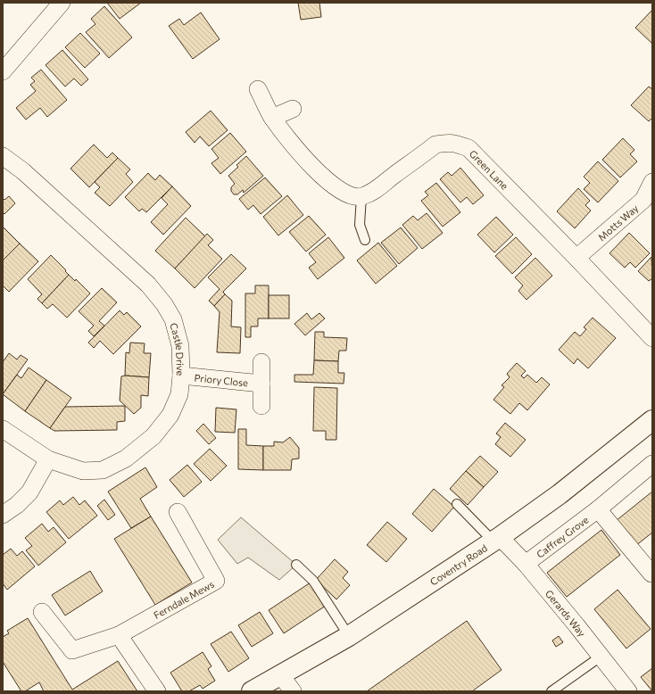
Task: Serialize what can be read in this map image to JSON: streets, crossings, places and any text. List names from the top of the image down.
{
  "streets": {
    "main road": ["Coventry Road"],
    "street": [
      "Green Lane",
      "Motts Way",
      "Castle Drive",
      "Priory Close",
      "Caffrey Grove",
      "Ferndale Mews",
      "Gerards Way"
    ]
  },
  "crossings": [
    ["Green Lane", "Motts Way"],
    ["Castle Drive", "Priory Close"],
    ["Caffrey Grove", "Gerards Way"],
    ["Coventry Road", "Gerards Way"]
  ]
}
